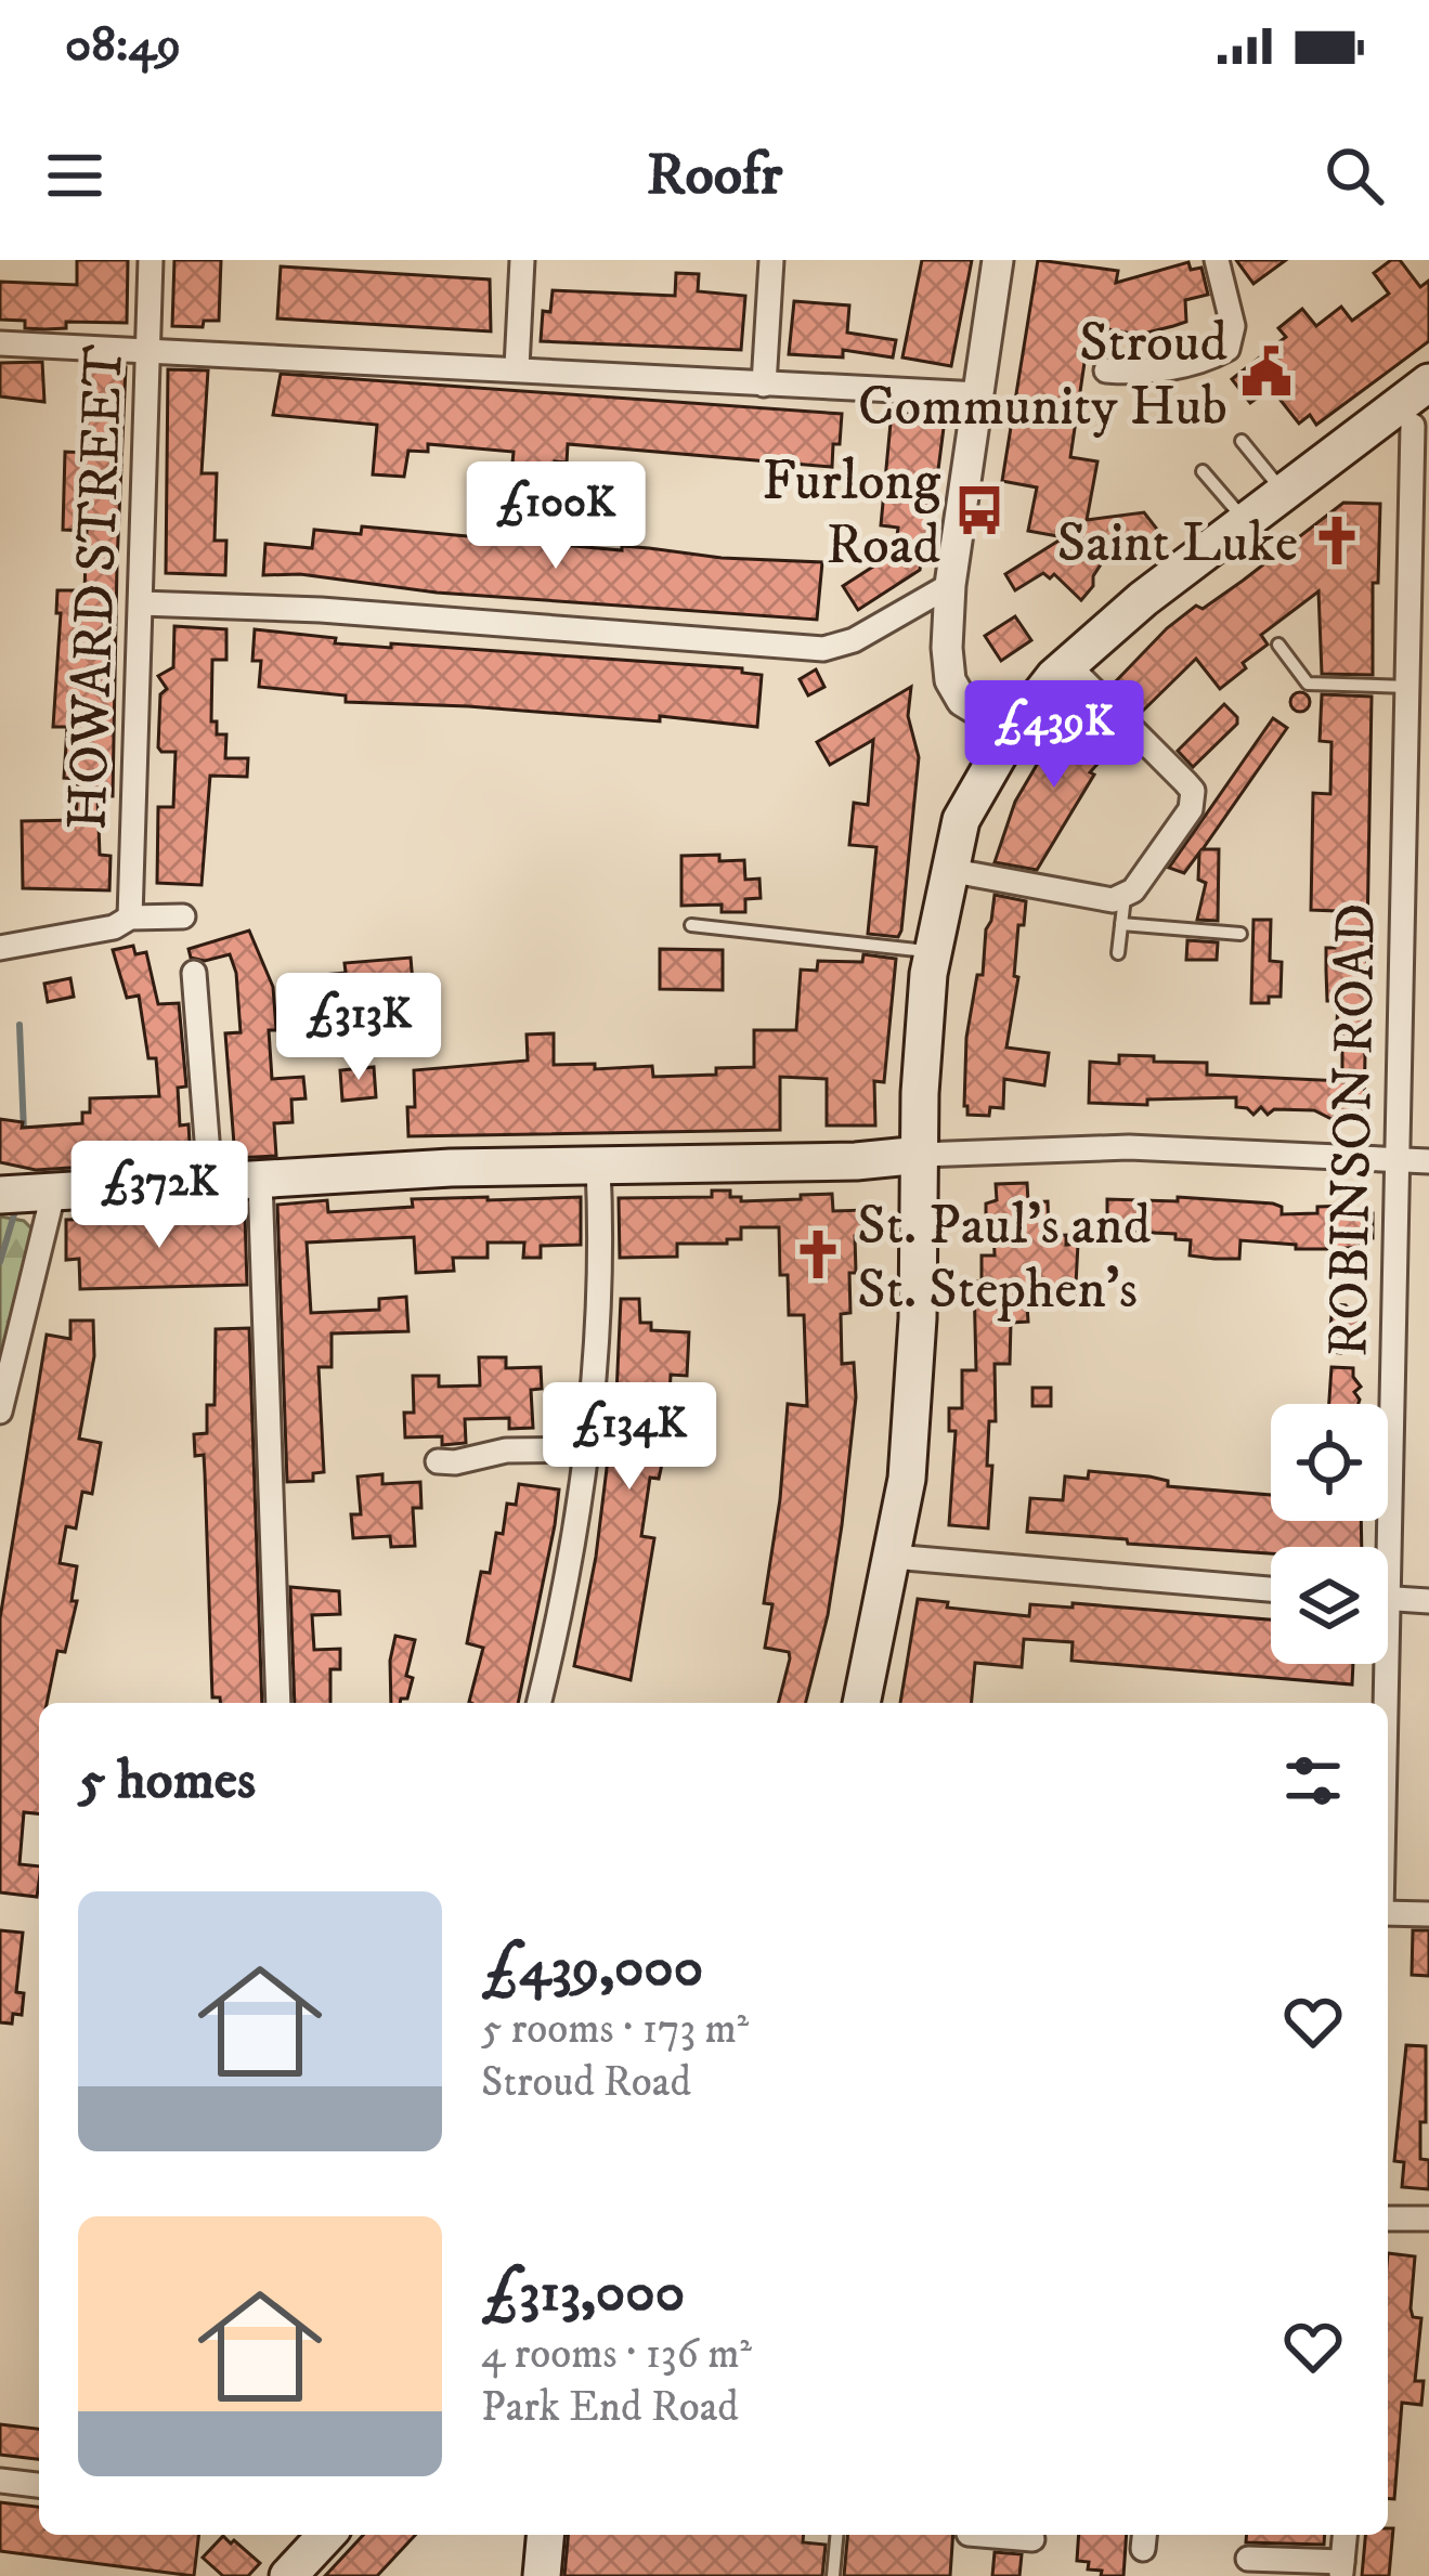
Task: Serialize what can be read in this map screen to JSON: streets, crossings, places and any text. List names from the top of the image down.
{
  "streets": {
    "street": ["HOWARD STREET", "ROBINSON ROAD"]
  },
  "places": {
    "public building": ["Stroud Community Hub"],
    "bus stop": ["Furlong Road"],
    "church": ["Saint Luke", "St. Paul's and St. Stephen's"]
  },
  "page": {
    "status": "08:49",
    "header": "Roofr",
    "price": [
      "£100K",
      "£439K",
      "£313K",
      "£372K",
      "£134K"
    ],
    "heading": "5 homes",
    "list": [
      {
        "name": "£439,000",
        "note": "5 rooms · 173 m² · Stroud Road"
      },
      {
        "name": "£313,000",
        "note": "4 rooms · 136 m² · Park End Road"
      }
    ]
  }
}
